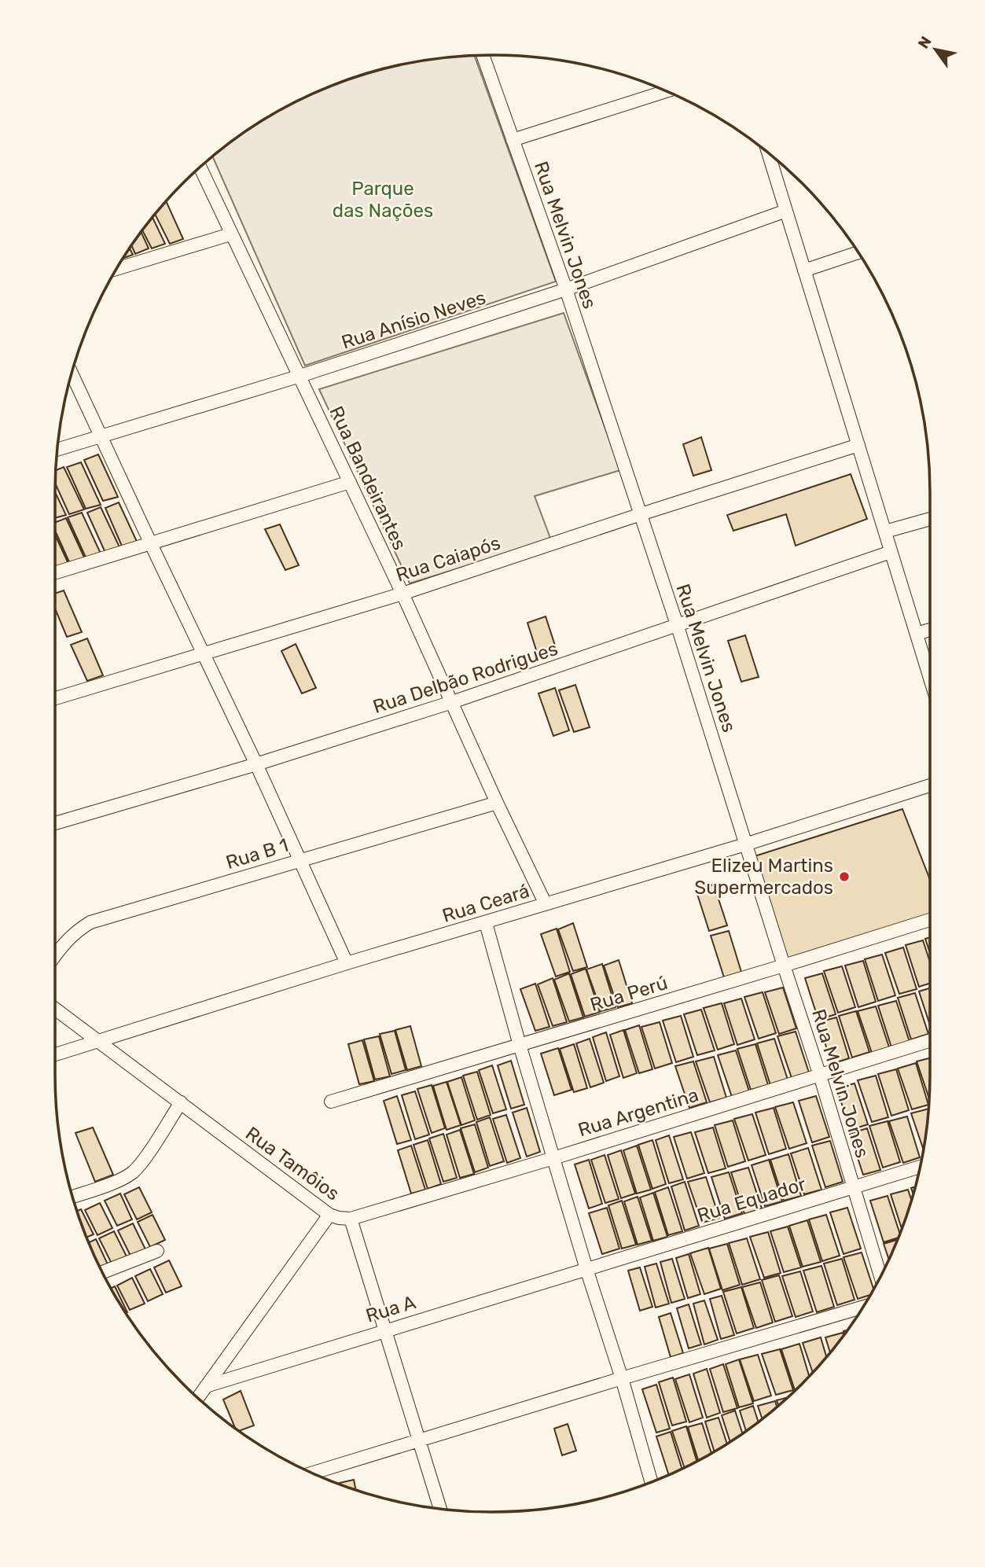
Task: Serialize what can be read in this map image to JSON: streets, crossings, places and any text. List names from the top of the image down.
{
  "streets": {
    "street": [
      "Rua Melvin Jones",
      "Rua Anísio Neves",
      "Rua Bandeirantes",
      "Rua Caiapós",
      "Rua Delbão Rodrigues",
      "Rua B 1",
      "Rua Ceará",
      "Rua Perú",
      "Rua Argentina",
      "Rua Tamôios",
      "Rua Equador",
      "Rua A"
    ]
  },
  "crossings": [
    ["Rua Melvin Jones", "Rua Anísio Neves"],
    ["Rua Melvin Jones", "Rua Caiapós"],
    ["Rua Melvin Jones", "Rua Delbão Rodrigues"],
    ["Rua Melvin Jones", "Rua Ceará"],
    ["Rua Melvin Jones", "Rua Perú"],
    ["Rua Melvin Jones", "Rua Argentina"],
    ["Rua Melvin Jones", "Rua Equador"],
    ["Rua Anísio Neves", "Rua Bandeirantes"],
    ["Rua Bandeirantes", "Rua Caiapós"],
    ["Rua Bandeirantes", "Rua Delbão Rodrigues"],
    ["Rua Bandeirantes", "Rua B 1"],
    ["Rua Bandeirantes", "Rua Ceará"],
    ["Rua Ceará", "Rua Tamôios"],
    ["Rua Argentina", "Rua Tamôios"],
    ["Rua Tamôios", "Rua A"],
    ["Rua Equador", "Rua A"]
  ],
  "parks": ["Parque das Nações"],
  "places": ["Elizeu Martins Supermercados"],
  "north": "top left"
}
